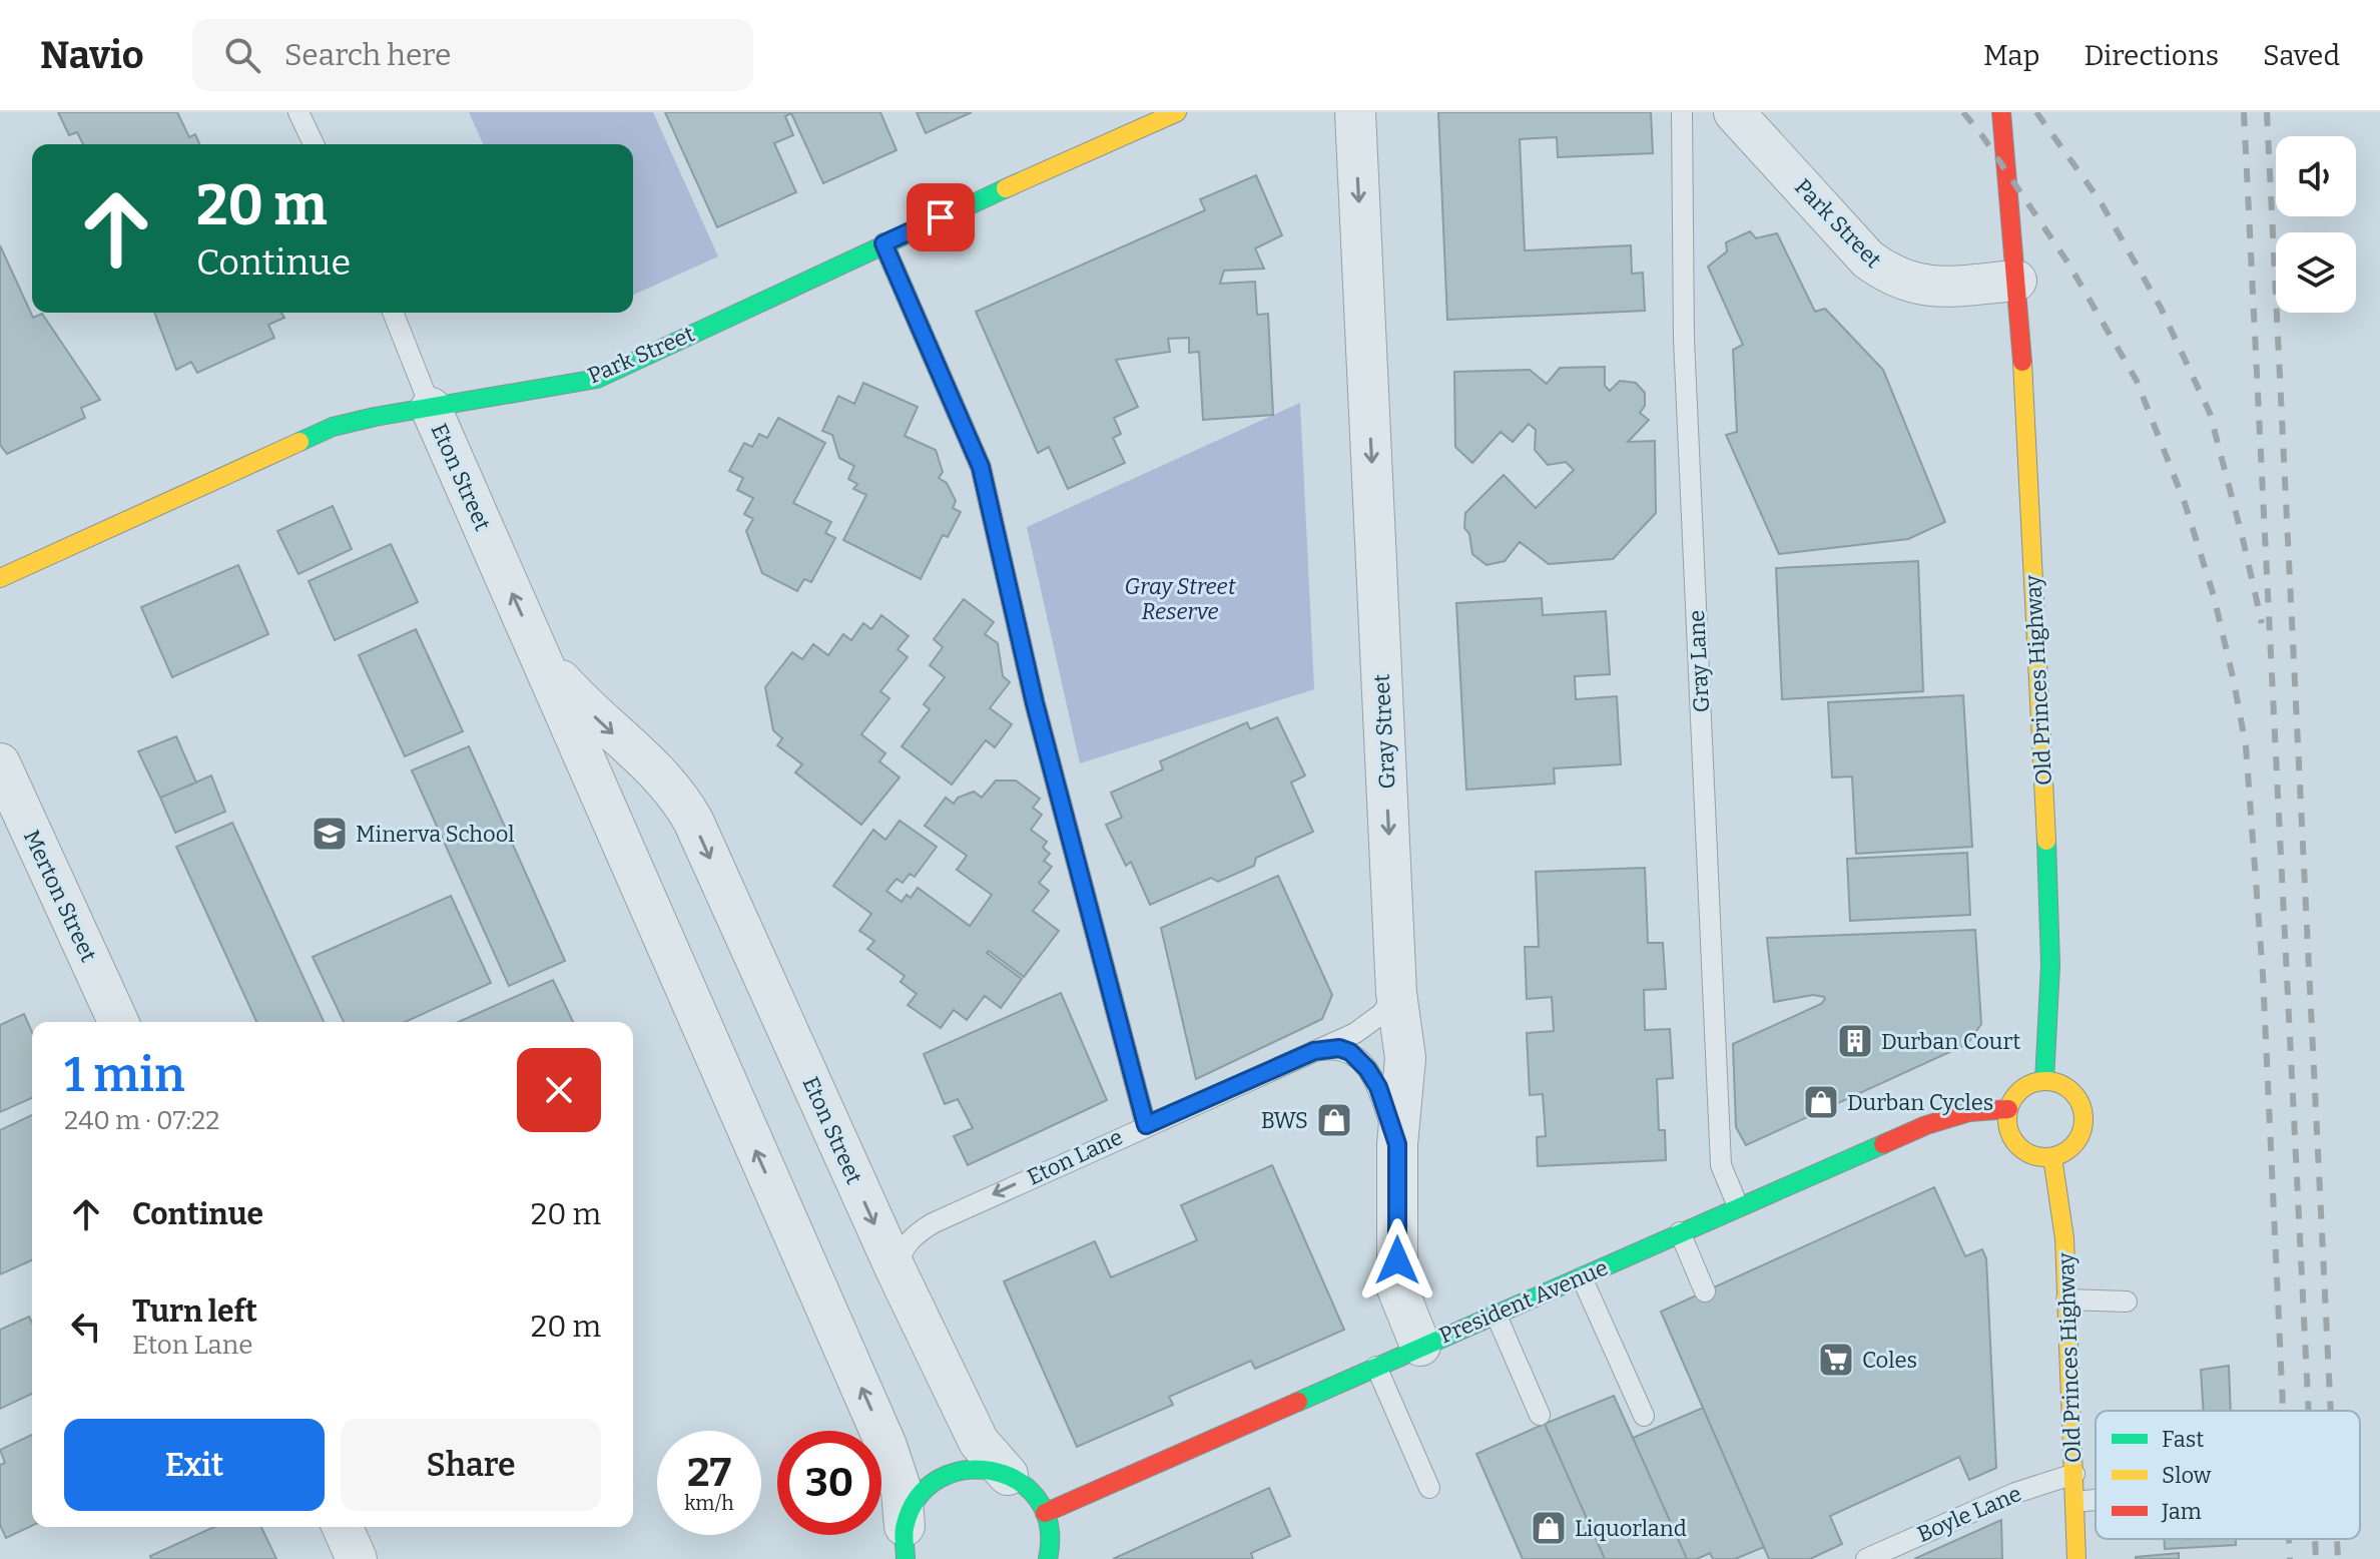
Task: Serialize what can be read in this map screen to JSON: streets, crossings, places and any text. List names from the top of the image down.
{
  "streets": {
    "street": [
      "Park Street",
      "Eton Street",
      "Old Princes Highway",
      "Gray Street",
      "Merton Street",
      "President Avenue"
    ],
    "lane": ["Gray Lane", "Eton Lane", "Boyle Lane"]
  },
  "crossings": [
    ["Park Street", "Eton Street"],
    ["Park Street", "Old Princes Highway"],
    ["Eton Street", "Eton Lane"],
    ["Gray Lane", "President Avenue"],
    ["Old Princes Highway", "President Avenue"],
    ["Old Princes Highway", "Boyle Lane"],
    ["Gray Street", "Eton Lane"],
    ["Gray Street", "President Avenue"]
  ],
  "one_way": ["Gray Street", "Eton Lane"],
  "parks": ["Gray Street Reserve"],
  "places": {
    "school or university": ["Minerva School"],
    "building": ["Durban Court"],
    "shop": ["Durban Cycles", "BWS", "Liquorland"],
    "supermarket": ["Coles"]
  },
  "legend": ["Fast", "Slow", "Jam"],
  "page": {
    "header": "Navio",
    "search": "Search here",
    "nav": ["Map", "Directions", "Saved"],
    "turn": ["20 m", "Continue"],
    "heading": ["1 min", "240 m · 07:22"],
    "list": [
      {
        "name": "Continue",
        "value": "20 m"
      },
      {
        "name": "Turn left",
        "note": "Eton Lane",
        "value": "20 m"
      }
    ],
    "buttons": ["Exit", "Share"],
    "speed": "27 km/h",
    "limit": "30"
  }
}
